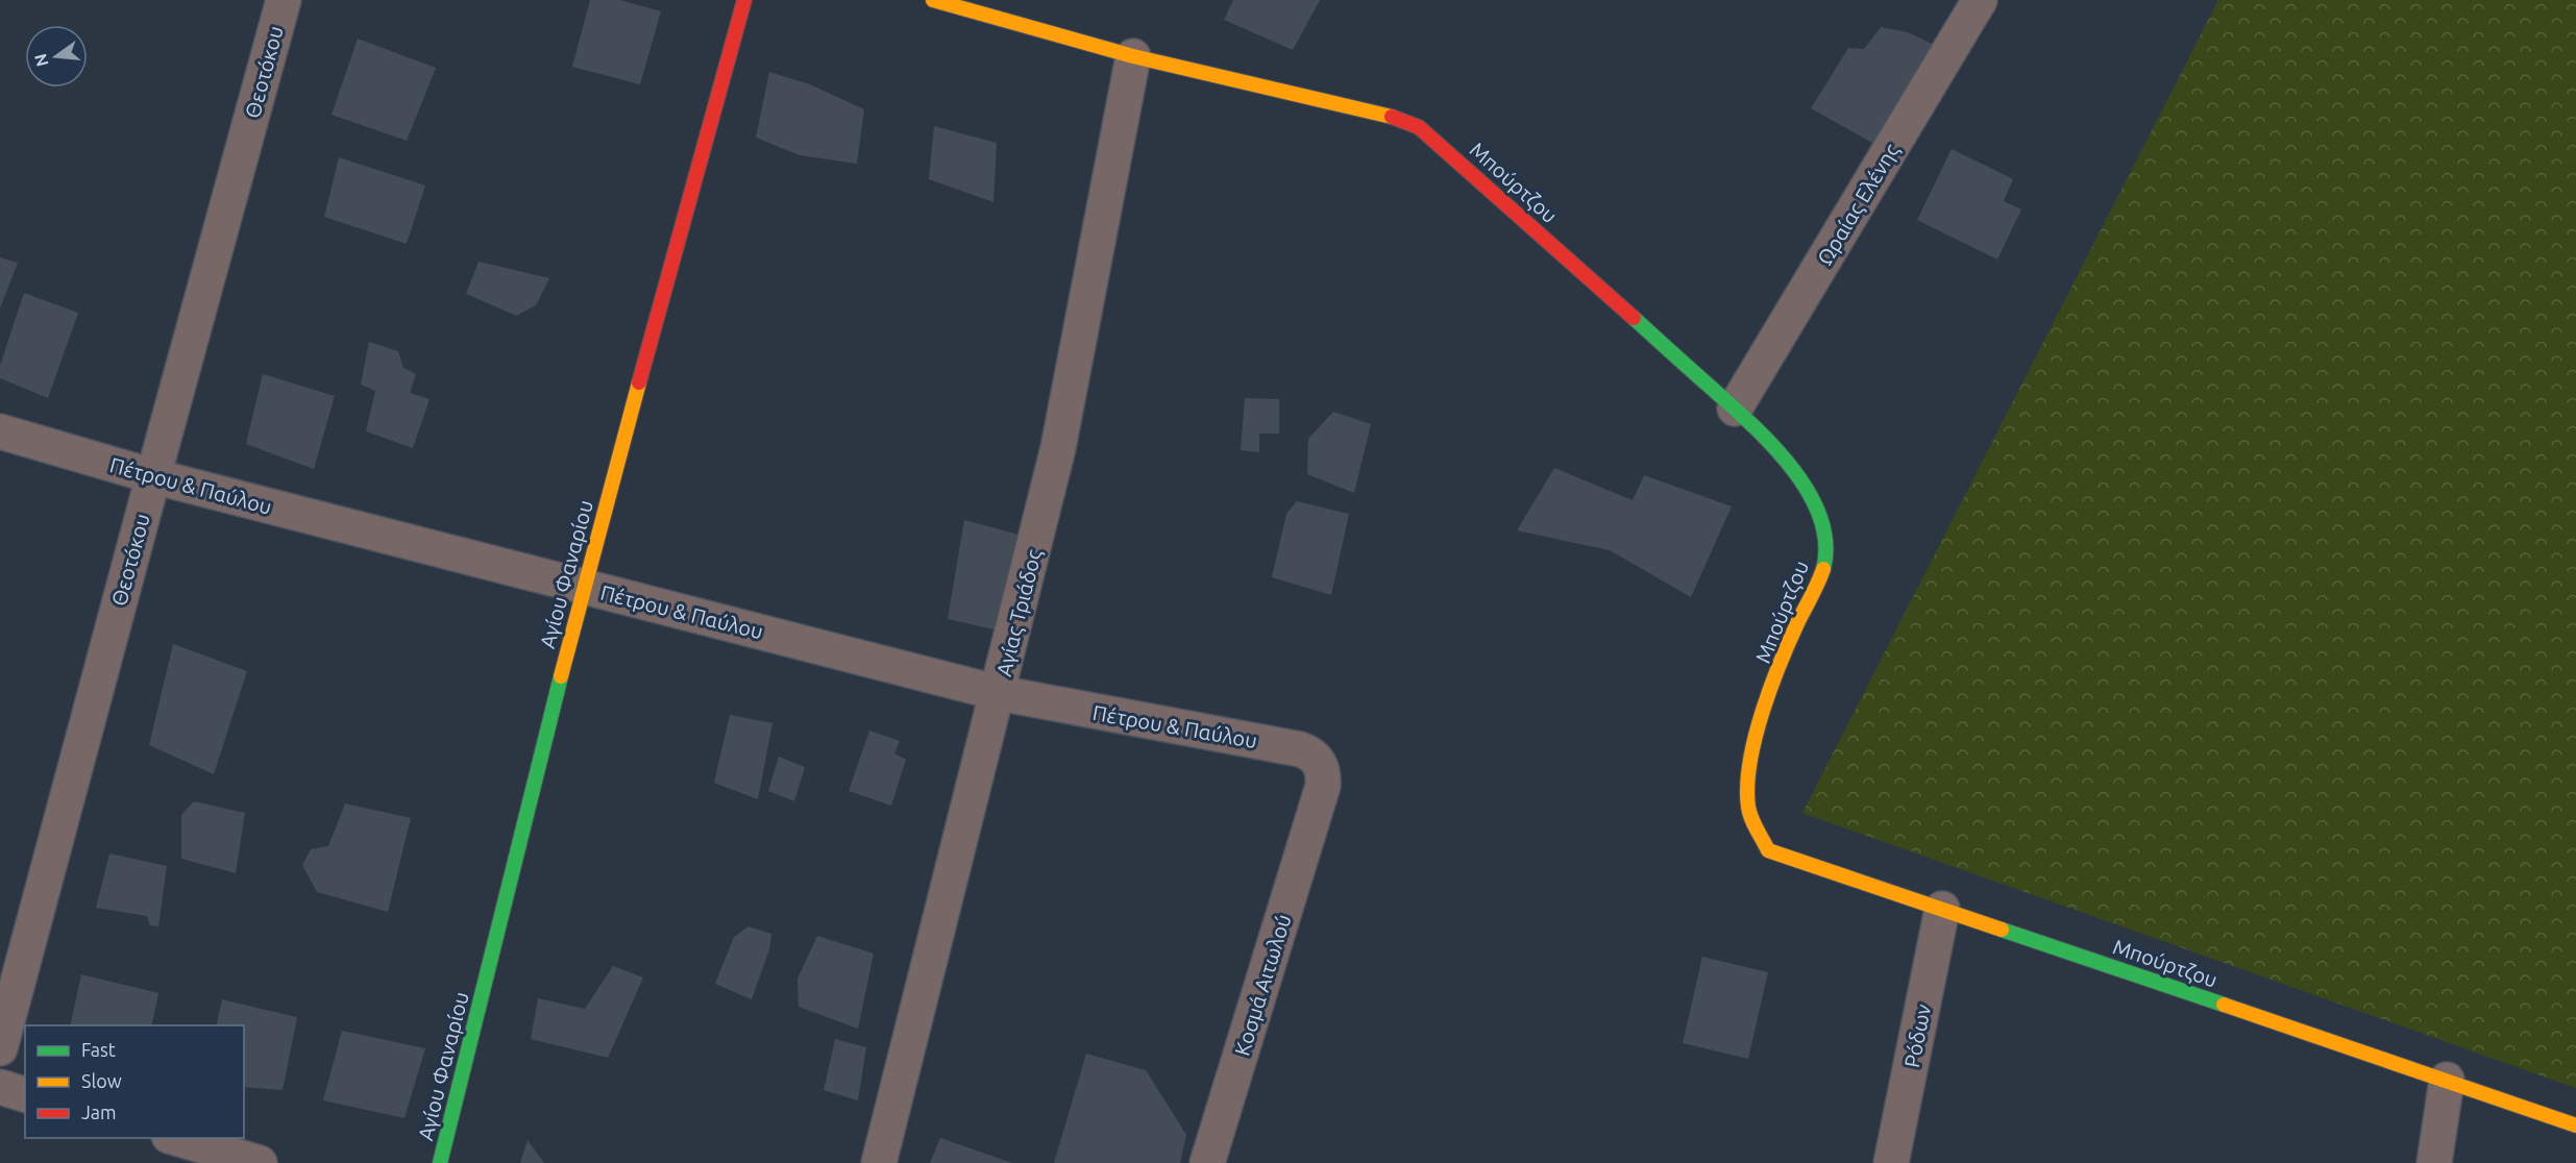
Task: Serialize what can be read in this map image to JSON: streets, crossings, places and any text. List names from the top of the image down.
{
  "streets": {
    "street": [
      "Θεοτόκου",
      "Μπούρτζου",
      "Ωραίας Ελένης",
      "Πέτρου & Παύλου",
      "Αγίου Φαναρίου",
      "Αγίας Τριάδος",
      "Κοσμά Αιτωλού",
      "Ρόδων"
    ]
  },
  "crossings": [
    ["Θεοτόκου", "Πέτρου & Παύλου"],
    ["Μπούρτζου", "Ωραίας Ελένης"],
    ["Μπούρτζου", "Αγίας Τριάδος"],
    ["Μπούρτζου", "Ρόδων"],
    ["Πέτρου & Παύλου", "Αγίου Φαναρίου"],
    ["Πέτρου & Παύλου", "Αγίας Τριάδος"],
    ["Πέτρου & Παύλου", "Κοσμά Αιτωλού"]
  ],
  "legend": ["Fast", "Slow", "Jam"],
  "north": "left"
}
